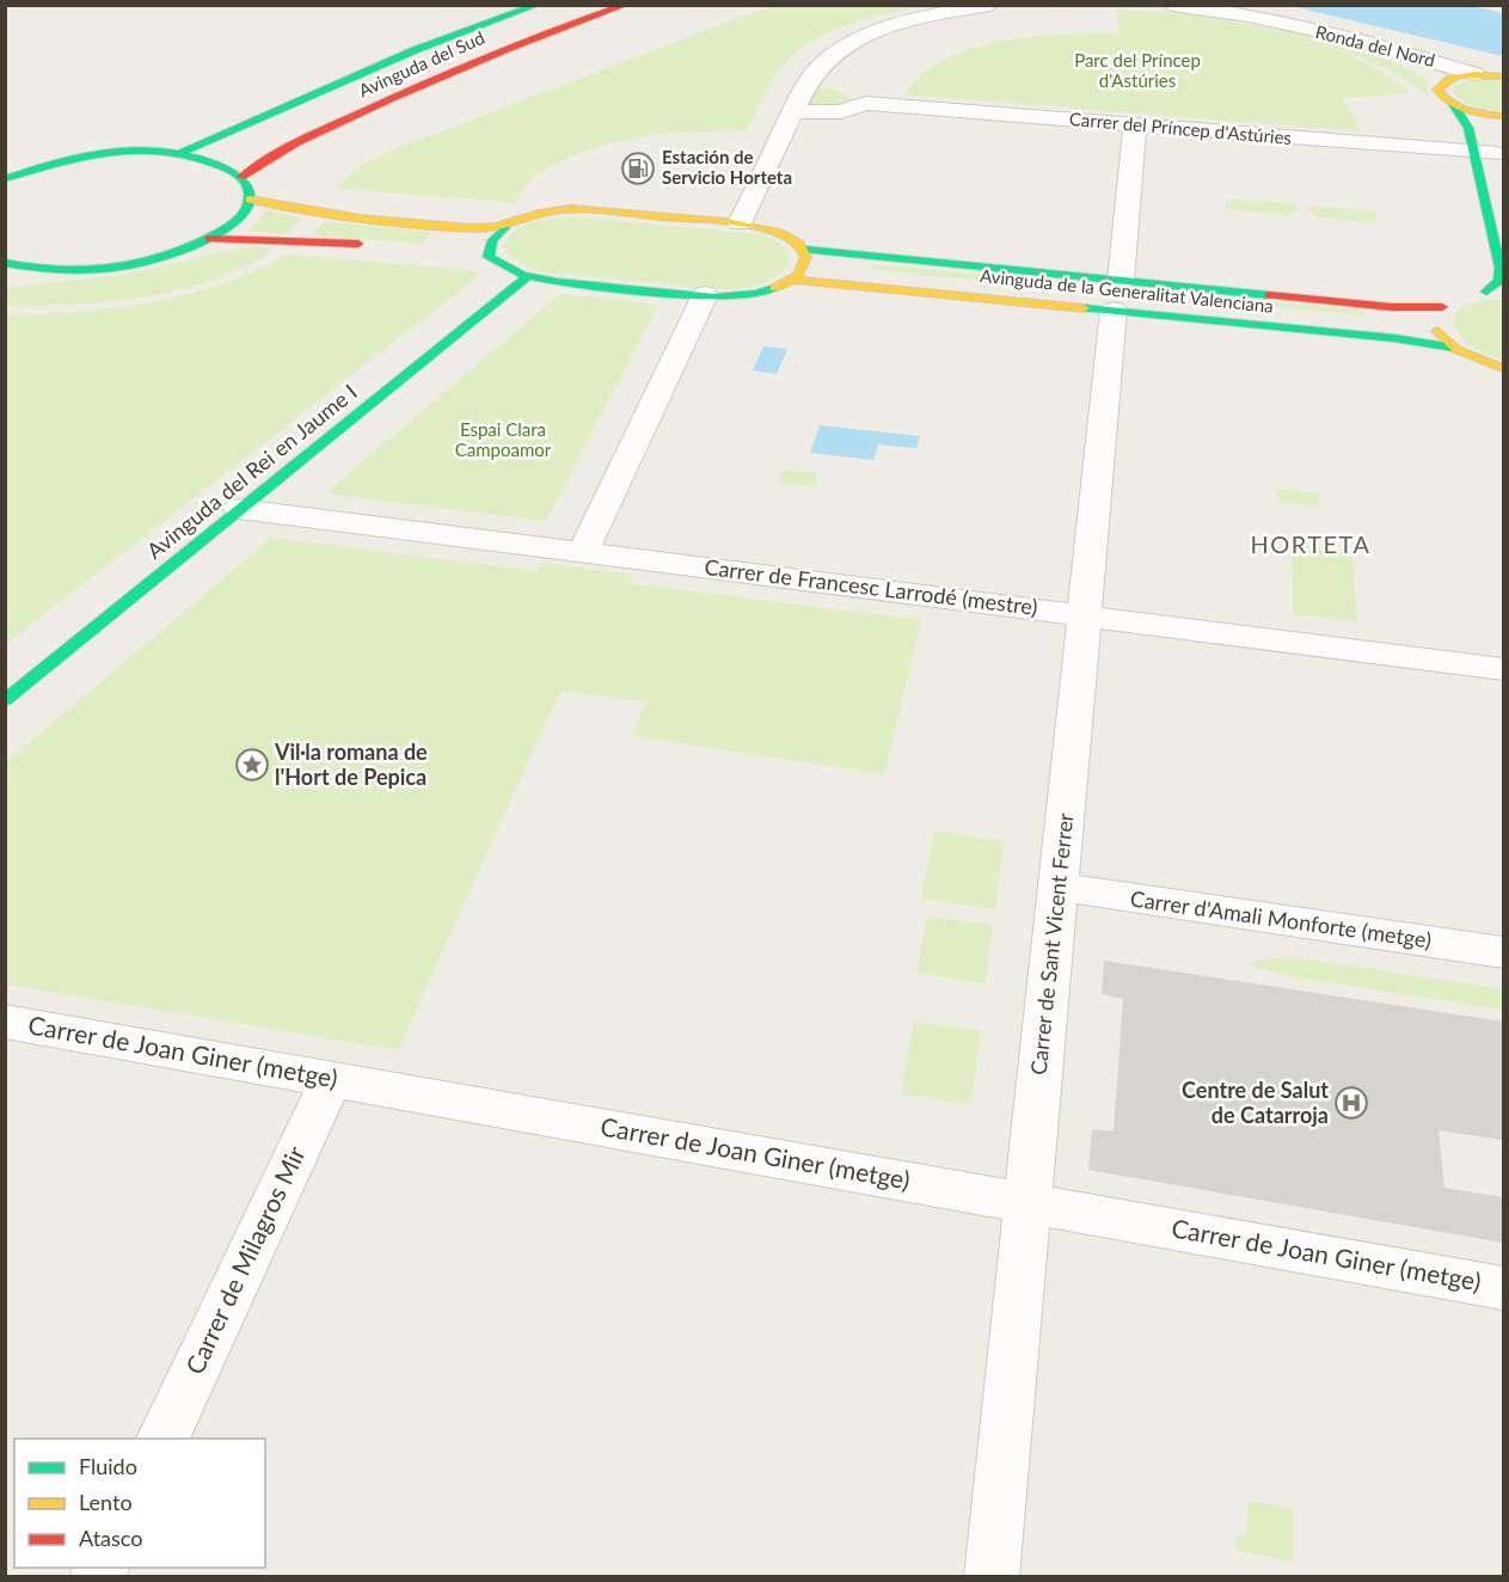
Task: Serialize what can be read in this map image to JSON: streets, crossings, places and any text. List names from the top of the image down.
{
  "streets": {
    "street": [
      "Ronda del Nord",
      "Avinguda del Sud",
      "Carrer del Príncep d'Astúries",
      "Avinguda de la Generalitat Valenciana",
      "Avinguda del Rei en Jaume I",
      "Carrer de Francesc Larrodé (mestre)",
      "Carrer d'Amali Monforte (metge)",
      "Carrer de Sant Vicent Ferrer",
      "Carrer de Joan Giner (metge)",
      "Carrer de Milagros Mir"
    ]
  },
  "crossings": [
    ["Carrer del Príncep d'Astúries", "Carrer de Sant Vicent Ferrer"],
    ["Avinguda de la Generalitat Valenciana", "Carrer de Sant Vicent Ferrer"],
    ["Avinguda del Rei en Jaume I", "Carrer de Francesc Larrodé (mestre)"],
    ["Carrer de Francesc Larrodé (mestre)", "Carrer de Sant Vicent Ferrer"],
    ["Carrer d'Amali Monforte (metge)", "Carrer de Sant Vicent Ferrer"],
    ["Carrer de Sant Vicent Ferrer", "Carrer de Joan Giner (metge)"],
    ["Carrer de Joan Giner (metge)", "Carrer de Milagros Mir"]
  ],
  "districts": ["HORTETA"],
  "parks": ["Parc del Príncep d'Astúries", "Espai Clara Campoamor"],
  "places": {
    "fuel station": ["Estación de Servicio Horteta"],
    "place": ["Vil·la romana de l'Hort de Pepica"],
    "hospital": ["Centre de Salut de Catarroja"]
  },
  "legend": ["Fluido", "Lento", "Atasco"]
}
